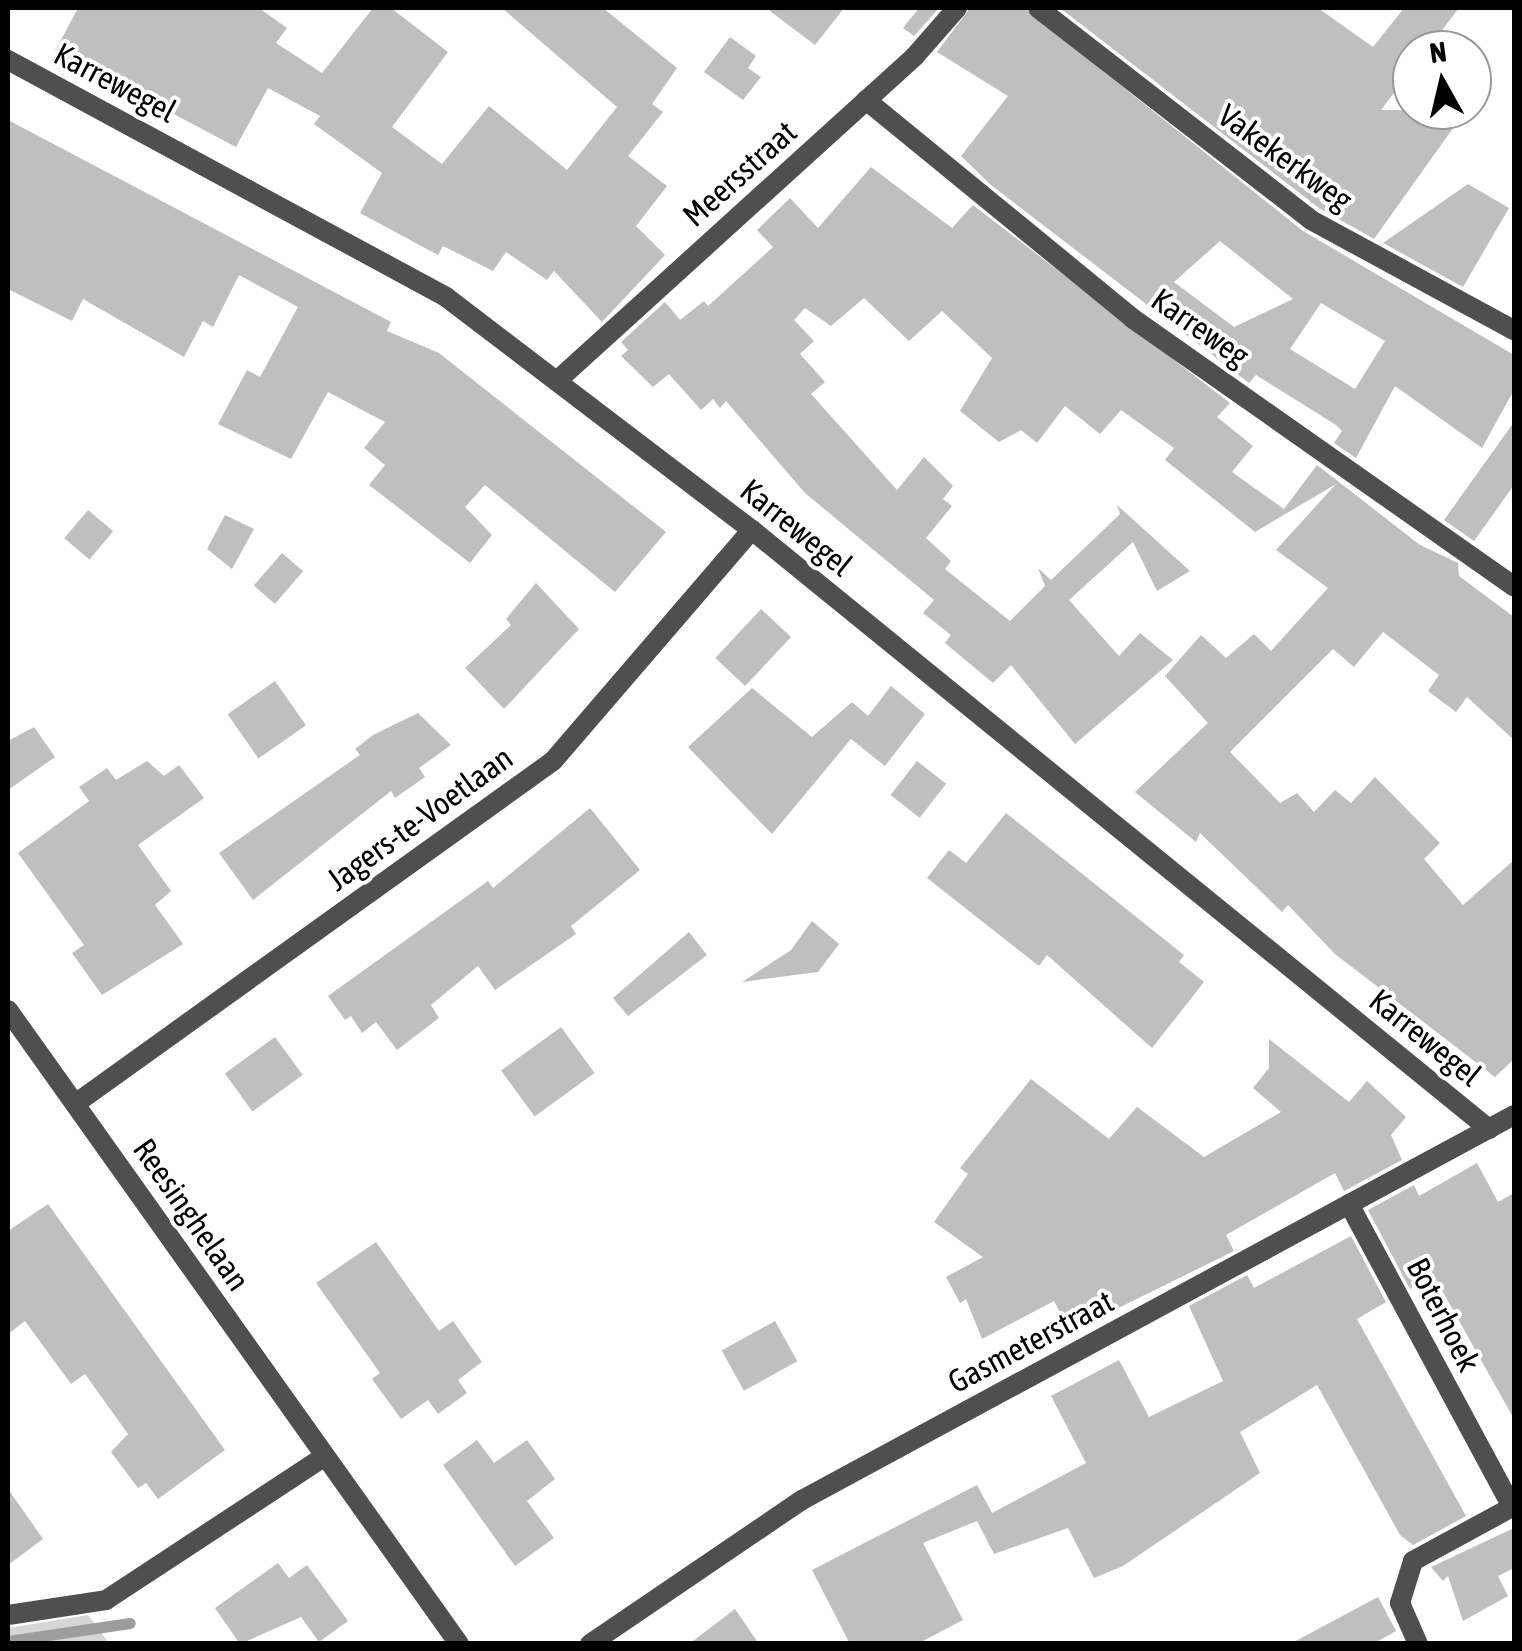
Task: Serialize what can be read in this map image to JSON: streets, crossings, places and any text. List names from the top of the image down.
{
  "streets": {
    "street": [
      "Karrewegel",
      "Vakekerkweg",
      "Meersstraat",
      "Karreweg",
      "Jagers-te-Voetlaan",
      "Reesinghelaan",
      "Boterhoek",
      "Gasmeterstraat"
    ]
  },
  "crossings": [
    ["Karrewegel", "Meersstraat"],
    ["Karrewegel", "Jagers-te-Voetlaan"],
    ["Karrewegel", "Gasmeterstraat"],
    ["Meersstraat", "Karreweg"],
    ["Jagers-te-Voetlaan", "Reesinghelaan"],
    ["Boterhoek", "Gasmeterstraat"]
  ],
  "north": "top"
}
